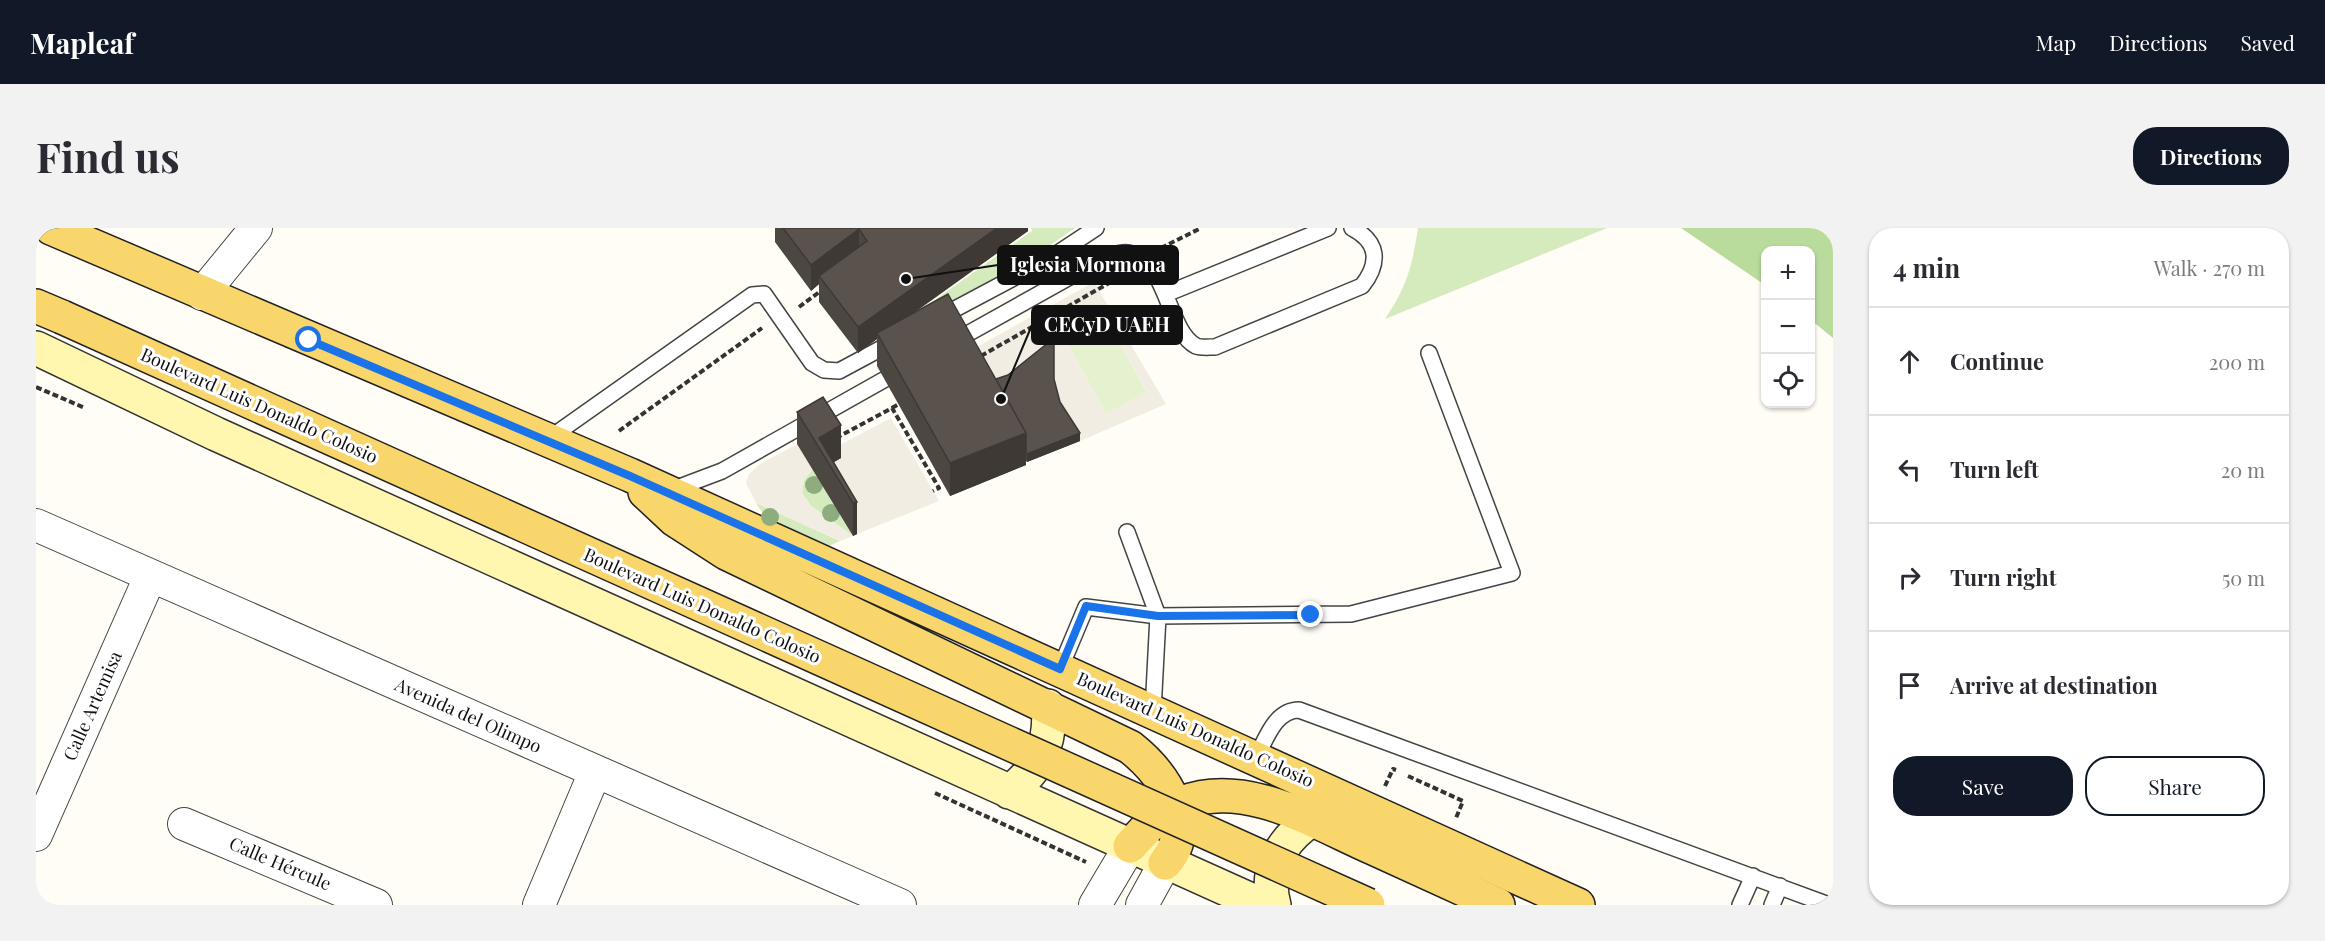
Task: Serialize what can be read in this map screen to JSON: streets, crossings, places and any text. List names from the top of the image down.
{
  "streets": {
    "main road": ["Boulevard Luis Donaldo Colosio"],
    "street": ["Calle Artemisa", "Avenida del Olimpo", "Calle Hércule"]
  },
  "crossings": [
    ["Calle Artemisa", "Avenida del Olimpo"]
  ],
  "places": ["Iglesia Mormona", "CECyD UAEH"],
  "page": {
    "header": "Mapleaf",
    "nav": ["Map", "Directions", "Saved"],
    "buttons": [
      "Directions",
      ["Save", "Share"]
    ],
    "title": "Find us",
    "heading": ["4 min", "Walk · 270 m"],
    "map_buttons": ["+", "−"],
    "list": [
      ["Continue", "200 m"],
      ["Turn left", "20 m"],
      ["Turn right", "50 m"],
      "Arrive at destination"
    ]
  }
}
